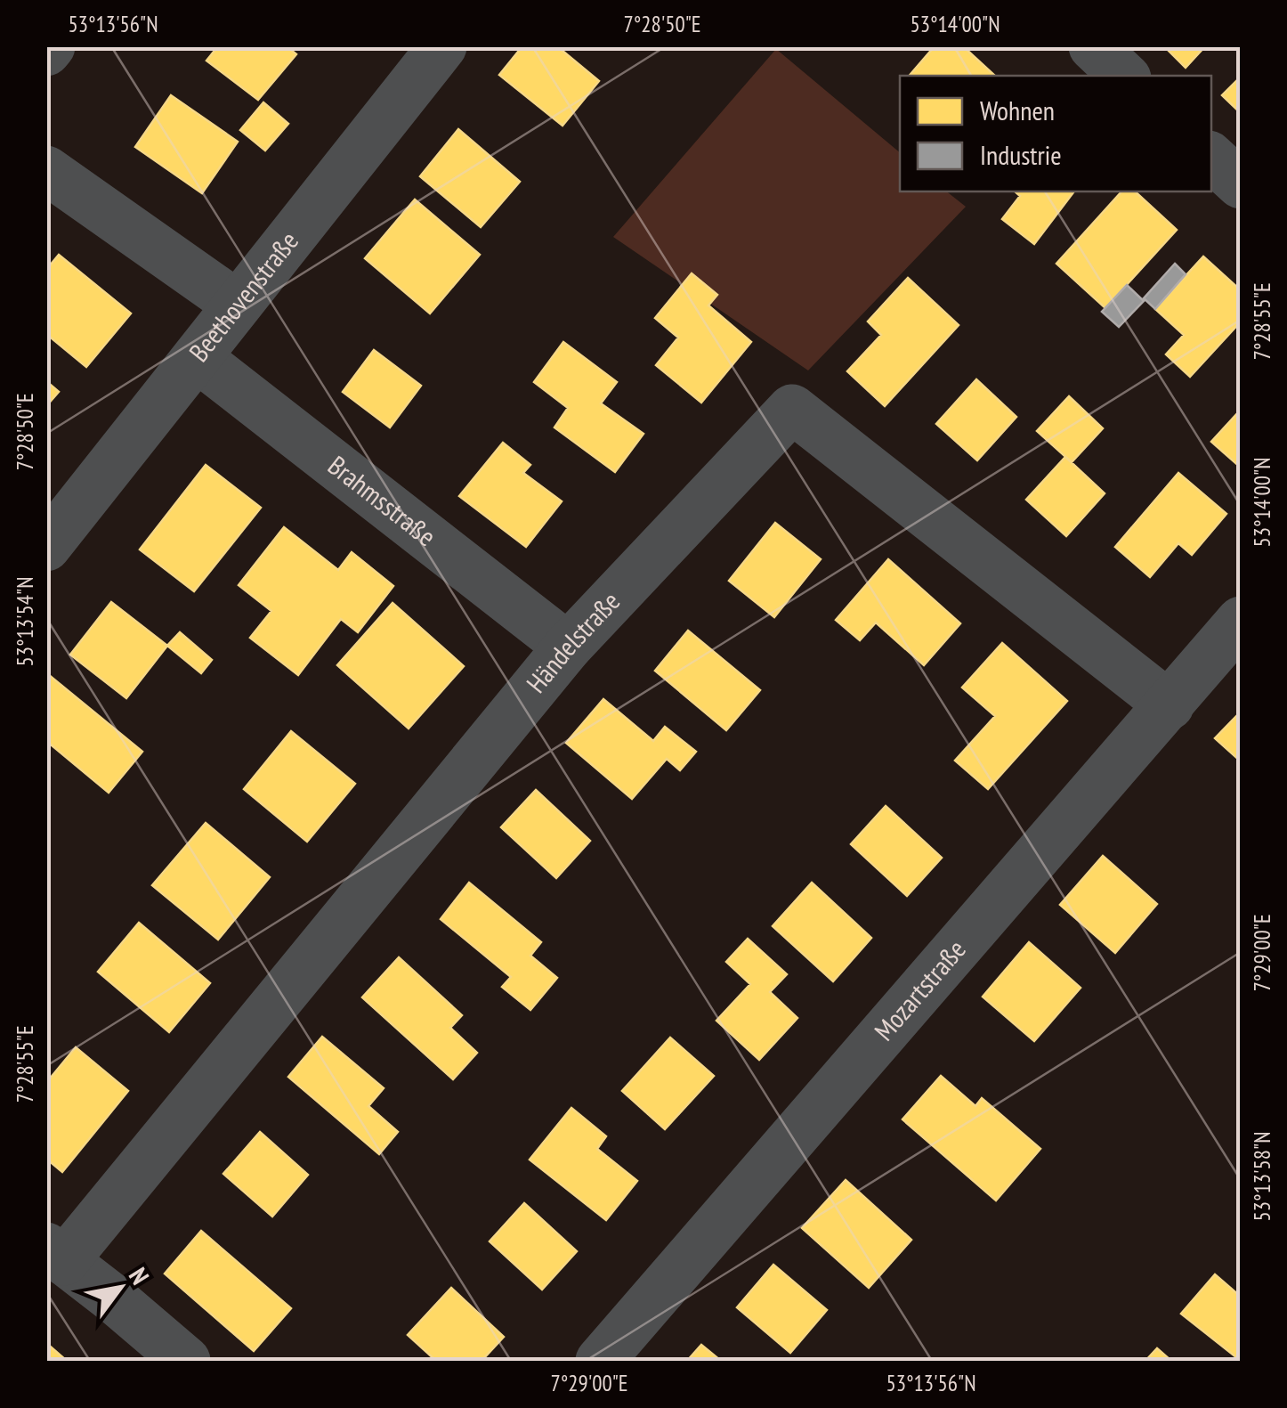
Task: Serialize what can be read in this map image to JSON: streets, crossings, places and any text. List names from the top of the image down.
{
  "streets": {
    "street": [
      "Beethovenstraße",
      "Brahmsstraße",
      "Händelstraße",
      "Mozartstraße"
    ]
  },
  "crossings": [
    ["Beethovenstraße", "Brahmsstraße"],
    ["Brahmsstraße", "Händelstraße"],
    ["Händelstraße", "Mozartstraße"]
  ],
  "legend": ["Wohnen", "Industrie"],
  "north": "top right",
  "coordinates": [
    "53°13'56\"N",
    "7°28'50\"E",
    "53°14'00\"N",
    "7°28'55\"E",
    "53°13'54\"N",
    "7°29'00\"E",
    "53°13'58\"N"
  ]
}
